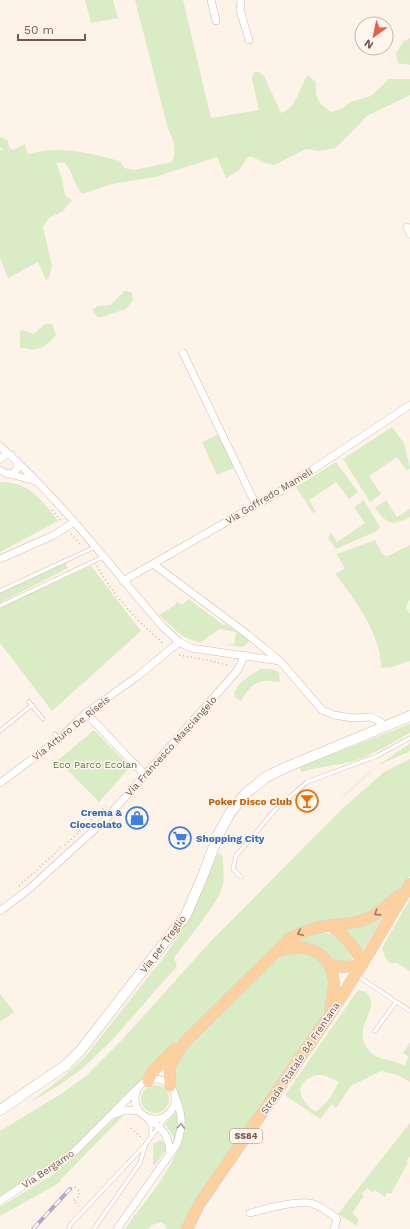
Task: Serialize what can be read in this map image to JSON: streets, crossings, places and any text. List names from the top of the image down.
{
  "streets": {
    "main road": ["Via per Treglio", "Strada Statale 84 Frentana", "SS84"],
    "street": [
      "Via Goffredo Mameli",
      "Via Arturo De Riseis",
      "Via Francesco Masciangelo",
      "Via Bergamo"
    ]
  },
  "parks": ["Eco Parco Ecolan"],
  "places": {
    "bar": ["Poker Disco Club"],
    "shop": ["Crema & Cioccolato"],
    "supermarket": ["Shopping City"]
  },
  "scale_bar": "50 m",
  "north": "bottom left"
}
